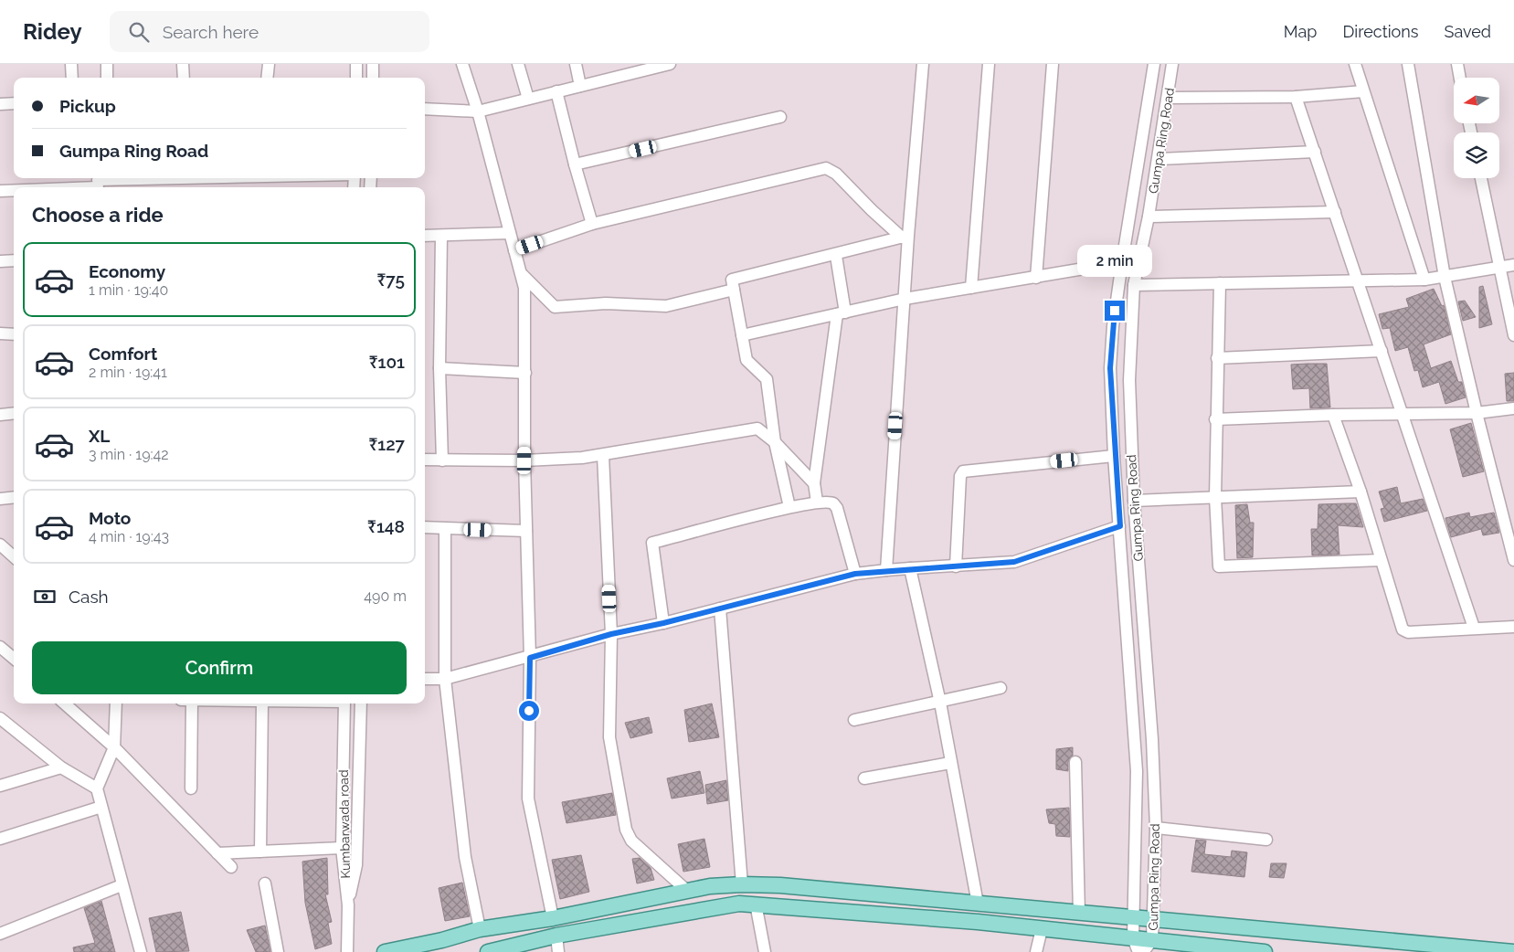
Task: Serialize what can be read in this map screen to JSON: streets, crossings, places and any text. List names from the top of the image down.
{
  "streets": {
    "street": ["Gumpa Ring Road", "Kumbarwada road"]
  },
  "north": "left",
  "page": {
    "header": "Ridey",
    "search": "Search here",
    "nav": ["Map", "Directions", "Saved"],
    "banner": ["Pickup", "Gumpa Ring Road"],
    "heading": "Choose a ride",
    "list": [
      {
        "name": "Economy",
        "note": "1 min · 19:40",
        "value": "₹75"
      },
      {
        "name": "Comfort",
        "note": "2 min · 19:41",
        "value": "₹101"
      },
      {
        "name": "XL",
        "note": "3 min · 19:42",
        "value": "₹127"
      },
      {
        "name": "Moto",
        "note": "4 min · 19:43",
        "value": "₹148"
      }
    ],
    "bubble": "2 min",
    "pay": ["Cash", "490 m"],
    "buttons": "Confirm"
  }
}
